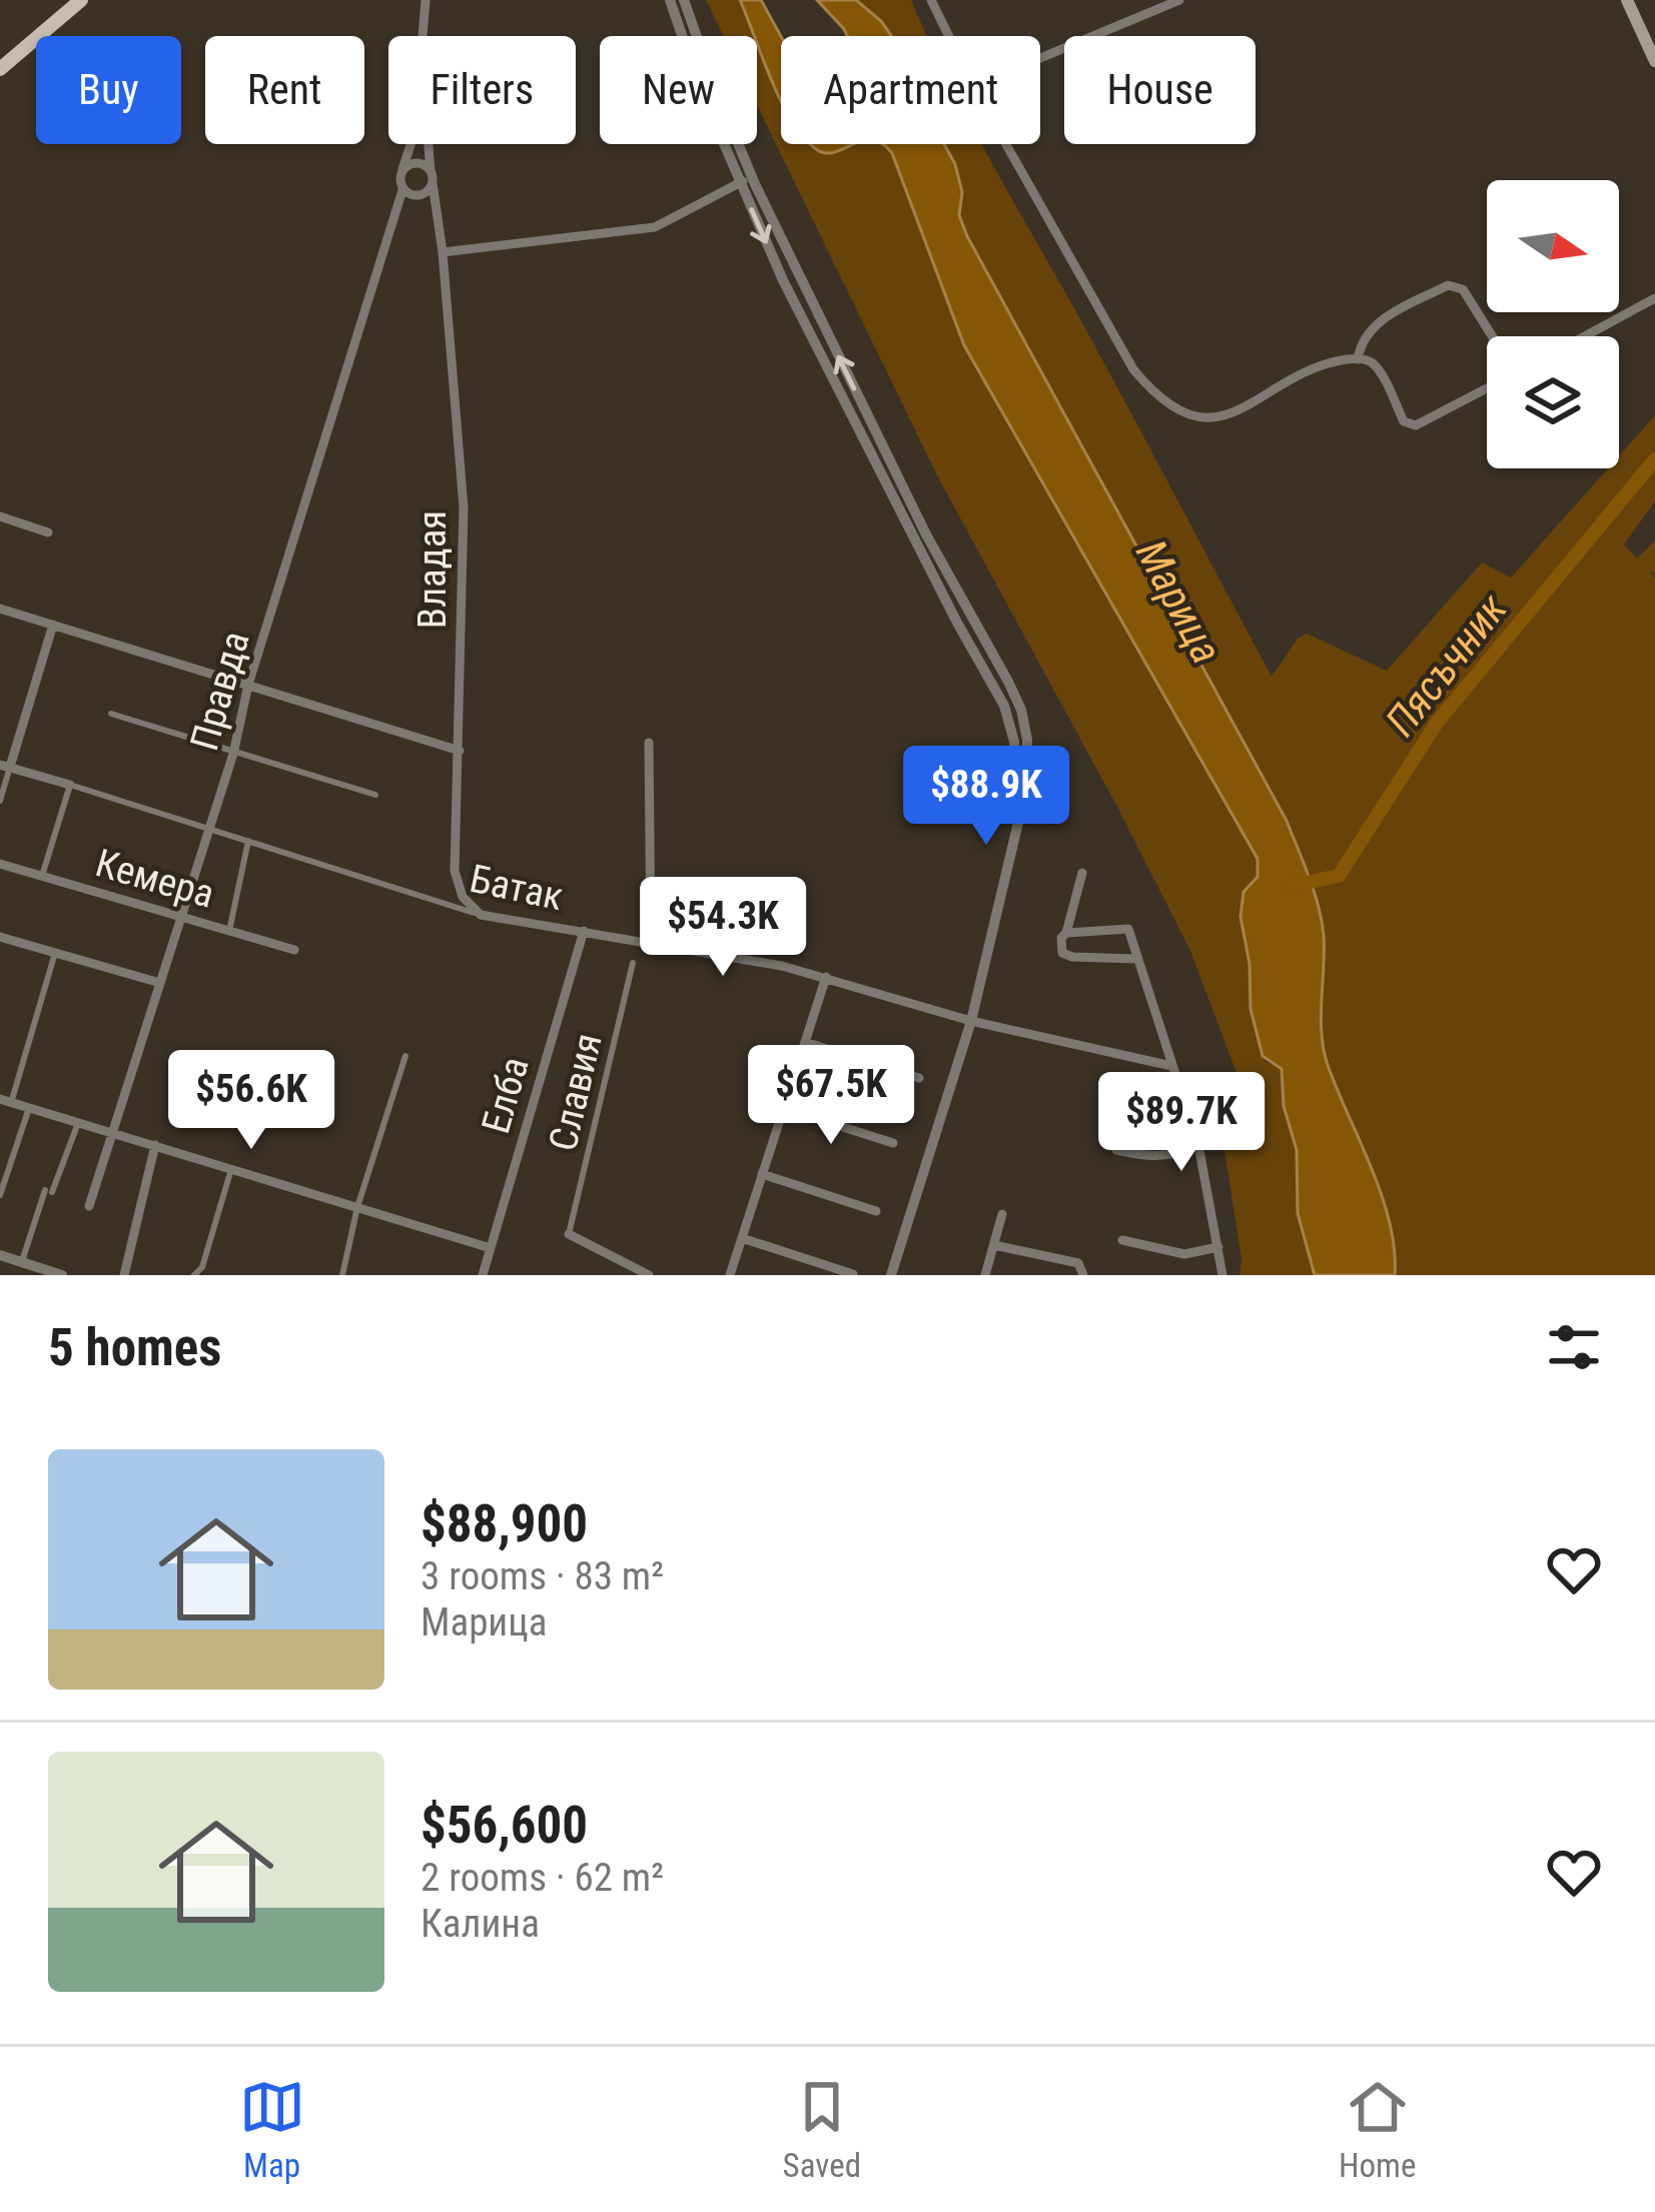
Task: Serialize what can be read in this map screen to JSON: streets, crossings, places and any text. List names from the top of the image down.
{
  "streets": {
    "street": [
      "Владая",
      "Правда",
      "Кемера",
      "Батак",
      "Славия",
      "Елба"
    ]
  },
  "crossings": [
    ["Владая", "Правда"],
    ["Владая", "Батак"],
    ["Правда", "Кемера"],
    ["Правда", "Батак"],
    ["Батак", "Елба"]
  ],
  "water": ["Марица", "Пясъчник"],
  "north": "right",
  "page": {
    "chip": [
      "Buy",
      "Rent",
      "Filters",
      "New",
      "Apartment",
      "House"
    ],
    "price": [
      "$88.9K",
      "$54.3K",
      "$67.5K",
      "$56.6K",
      "$89.7K"
    ],
    "heading": "5 homes",
    "list": [
      {
        "name": "$88,900",
        "note": "3 rooms · 83 m² · Марица"
      },
      {
        "name": "$56,600",
        "note": "2 rooms · 62 m² · Калина"
      }
    ],
    "tabs": ["Map", "Saved", "Home"]
  }
}
